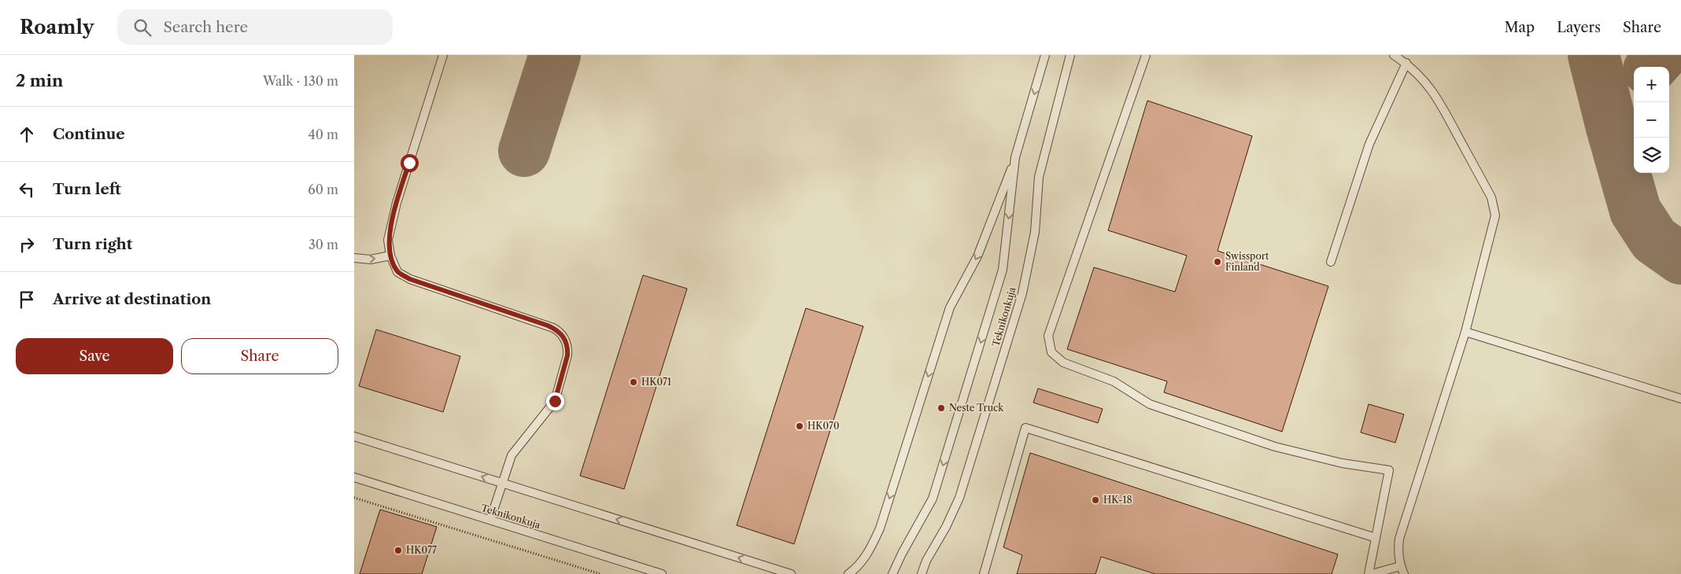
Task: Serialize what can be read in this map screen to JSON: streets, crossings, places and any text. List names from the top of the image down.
{
  "streets": {
    "lane": ["Teknikonkuja"]
  },
  "places": [
    "Swissport Finland",
    "HK071",
    "Neste Truck",
    "HK070",
    "HK-18",
    "HK077"
  ],
  "page": {
    "header": "Roamly",
    "search": "Search here",
    "nav": ["Map", "Layers", "Share"],
    "heading": ["2 min", "Walk · 130 m"],
    "map_buttons": ["+", "−"],
    "list": [
      ["Continue", "40 m"],
      ["Turn left", "60 m"],
      ["Turn right", "30 m"],
      "Arrive at destination"
    ],
    "buttons": ["Save", "Share"]
  }
}
